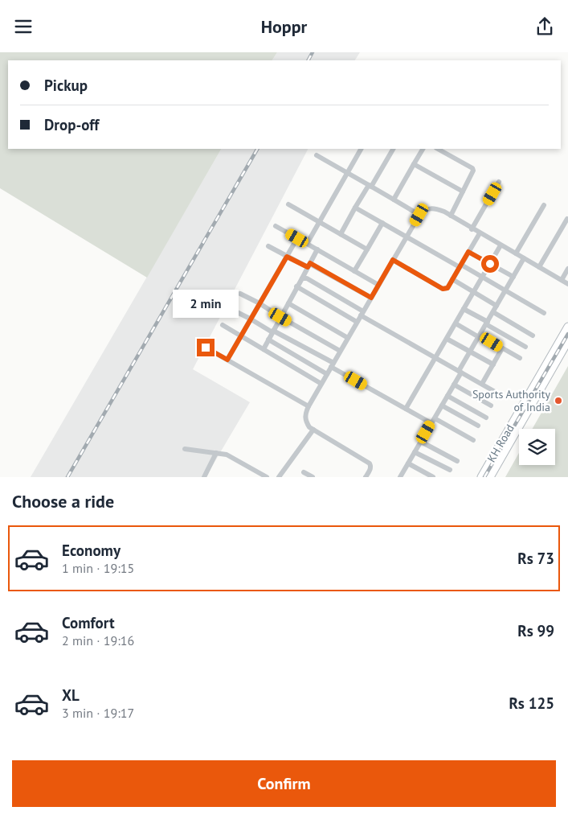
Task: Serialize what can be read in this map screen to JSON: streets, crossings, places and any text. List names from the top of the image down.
{
  "streets": {
    "main road": ["KH Road"]
  },
  "places": ["Sports Authority of India"],
  "page": {
    "header": "Hoppr",
    "banner": ["Pickup", "Drop-off"],
    "bubble": "2 min",
    "heading": "Choose a ride",
    "list": [
      {
        "name": "Economy",
        "note": "1 min · 19:15",
        "value": "Rs 73"
      },
      {
        "name": "Comfort",
        "note": "2 min · 19:16",
        "value": "Rs 99"
      },
      {
        "name": "XL",
        "note": "3 min · 19:17",
        "value": "Rs 125"
      }
    ],
    "buttons": "Confirm"
  }
}
